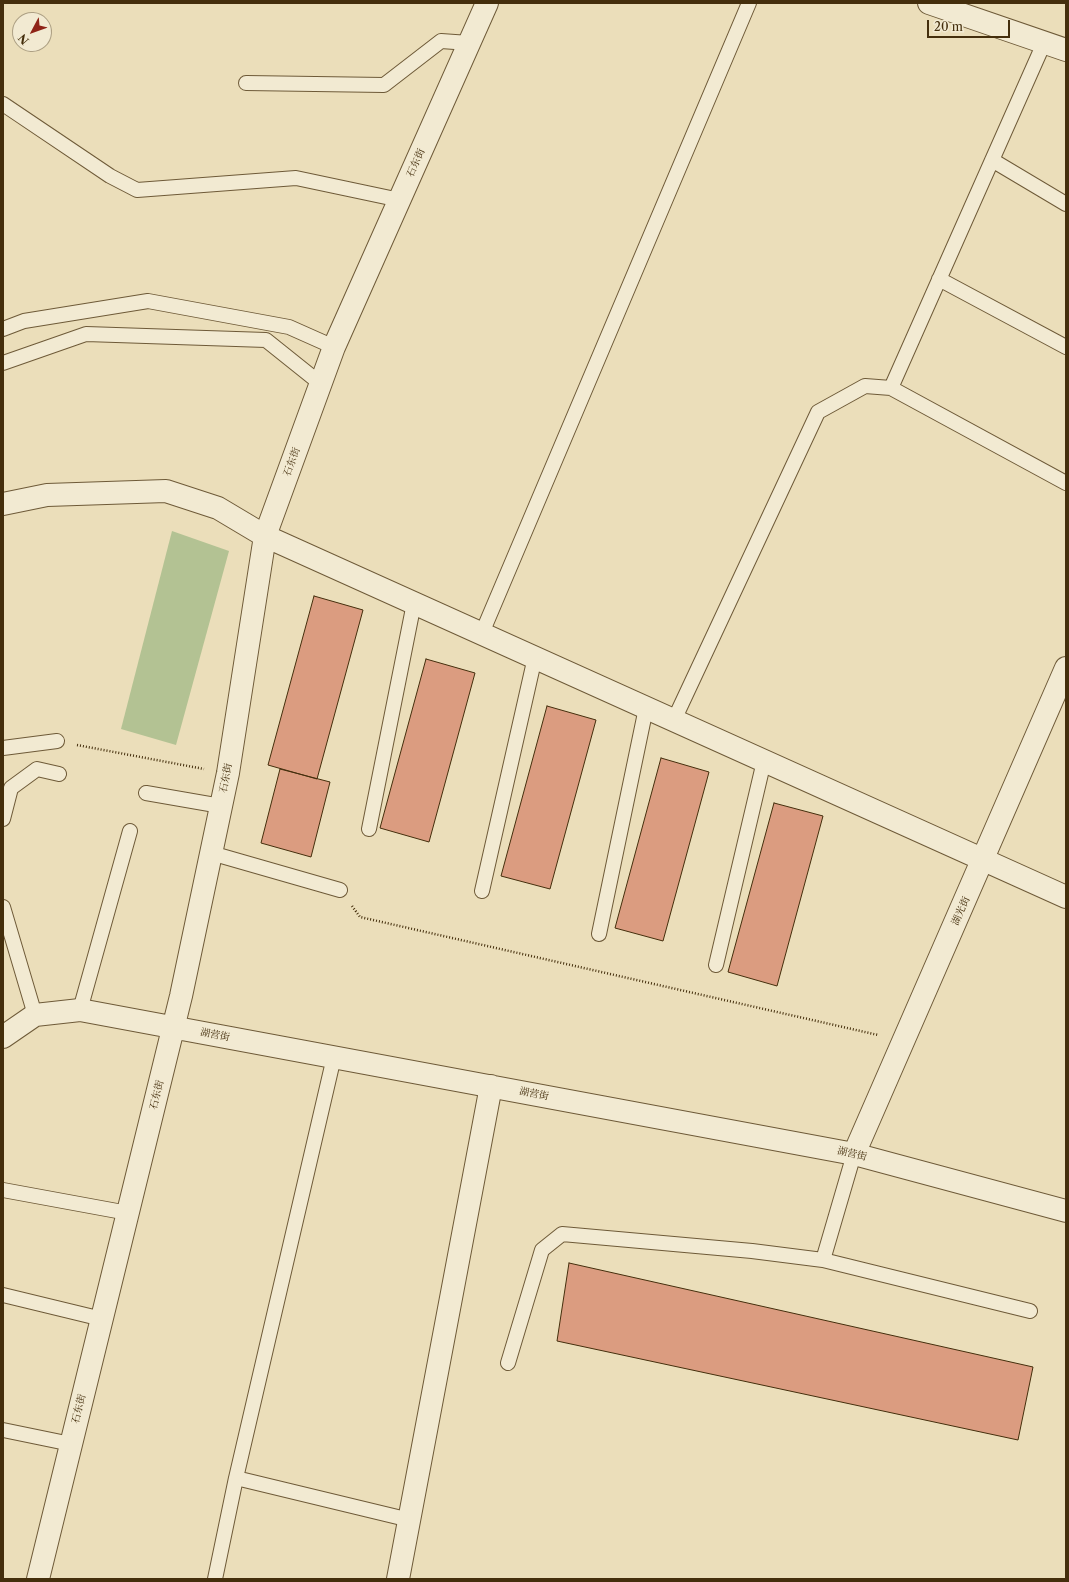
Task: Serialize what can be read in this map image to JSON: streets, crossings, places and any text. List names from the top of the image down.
{
  "streets": {
    "street": ["石东街", "湖光街", "湖营街"]
  },
  "crossings": [
    ["石东街", "湖营街"],
    ["湖光街", "湖营街"]
  ],
  "scale_bar": "20 m",
  "north": "bottom left"
}
